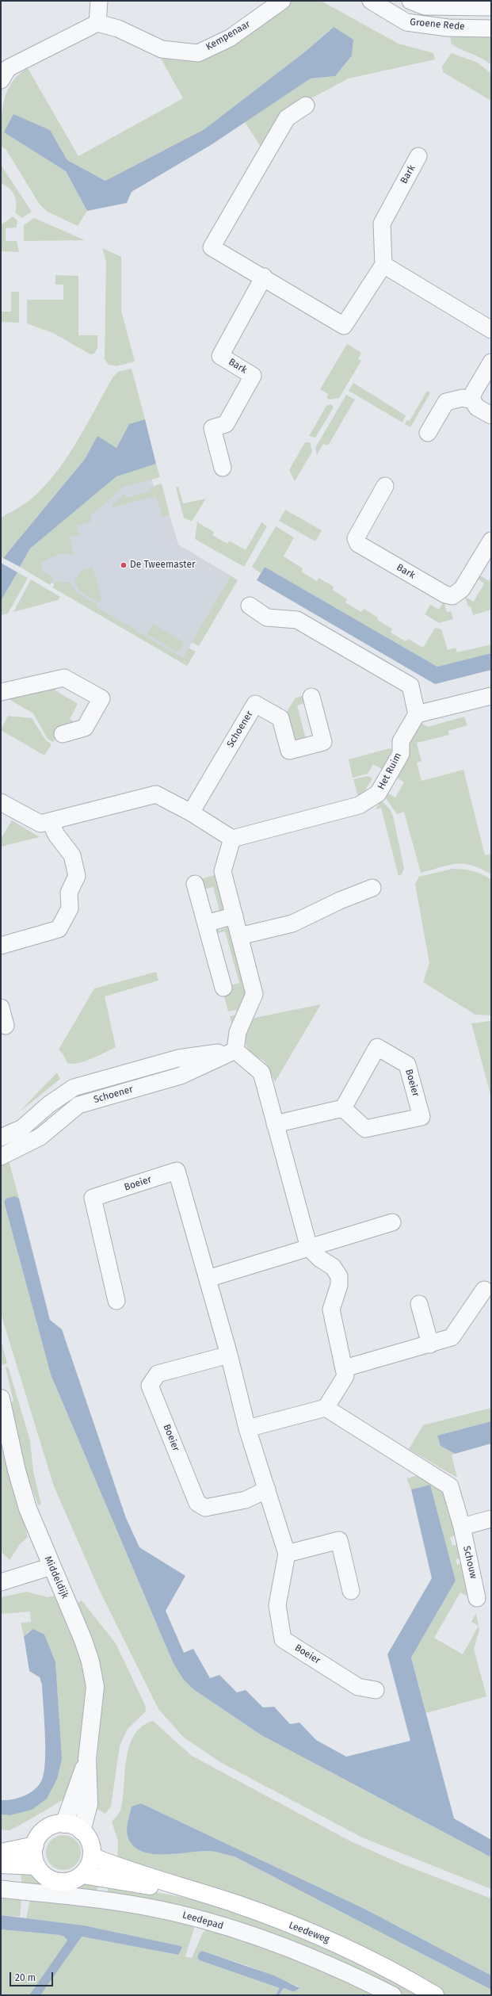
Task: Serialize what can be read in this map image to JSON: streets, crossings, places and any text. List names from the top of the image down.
{
  "streets": {
    "main road": ["Leedeweg"],
    "street": [
      "Groene Rede",
      "Kempenaar",
      "Bark",
      "Schoener",
      "Het Ruim",
      "Boeier",
      "Schouw",
      "Middeldijk",
      "Leedepad"
    ]
  },
  "crossings": [
    ["Middeldijk", "Leedeweg"]
  ],
  "places": ["De Tweemaster"],
  "scale_bar": "20 m"
}
